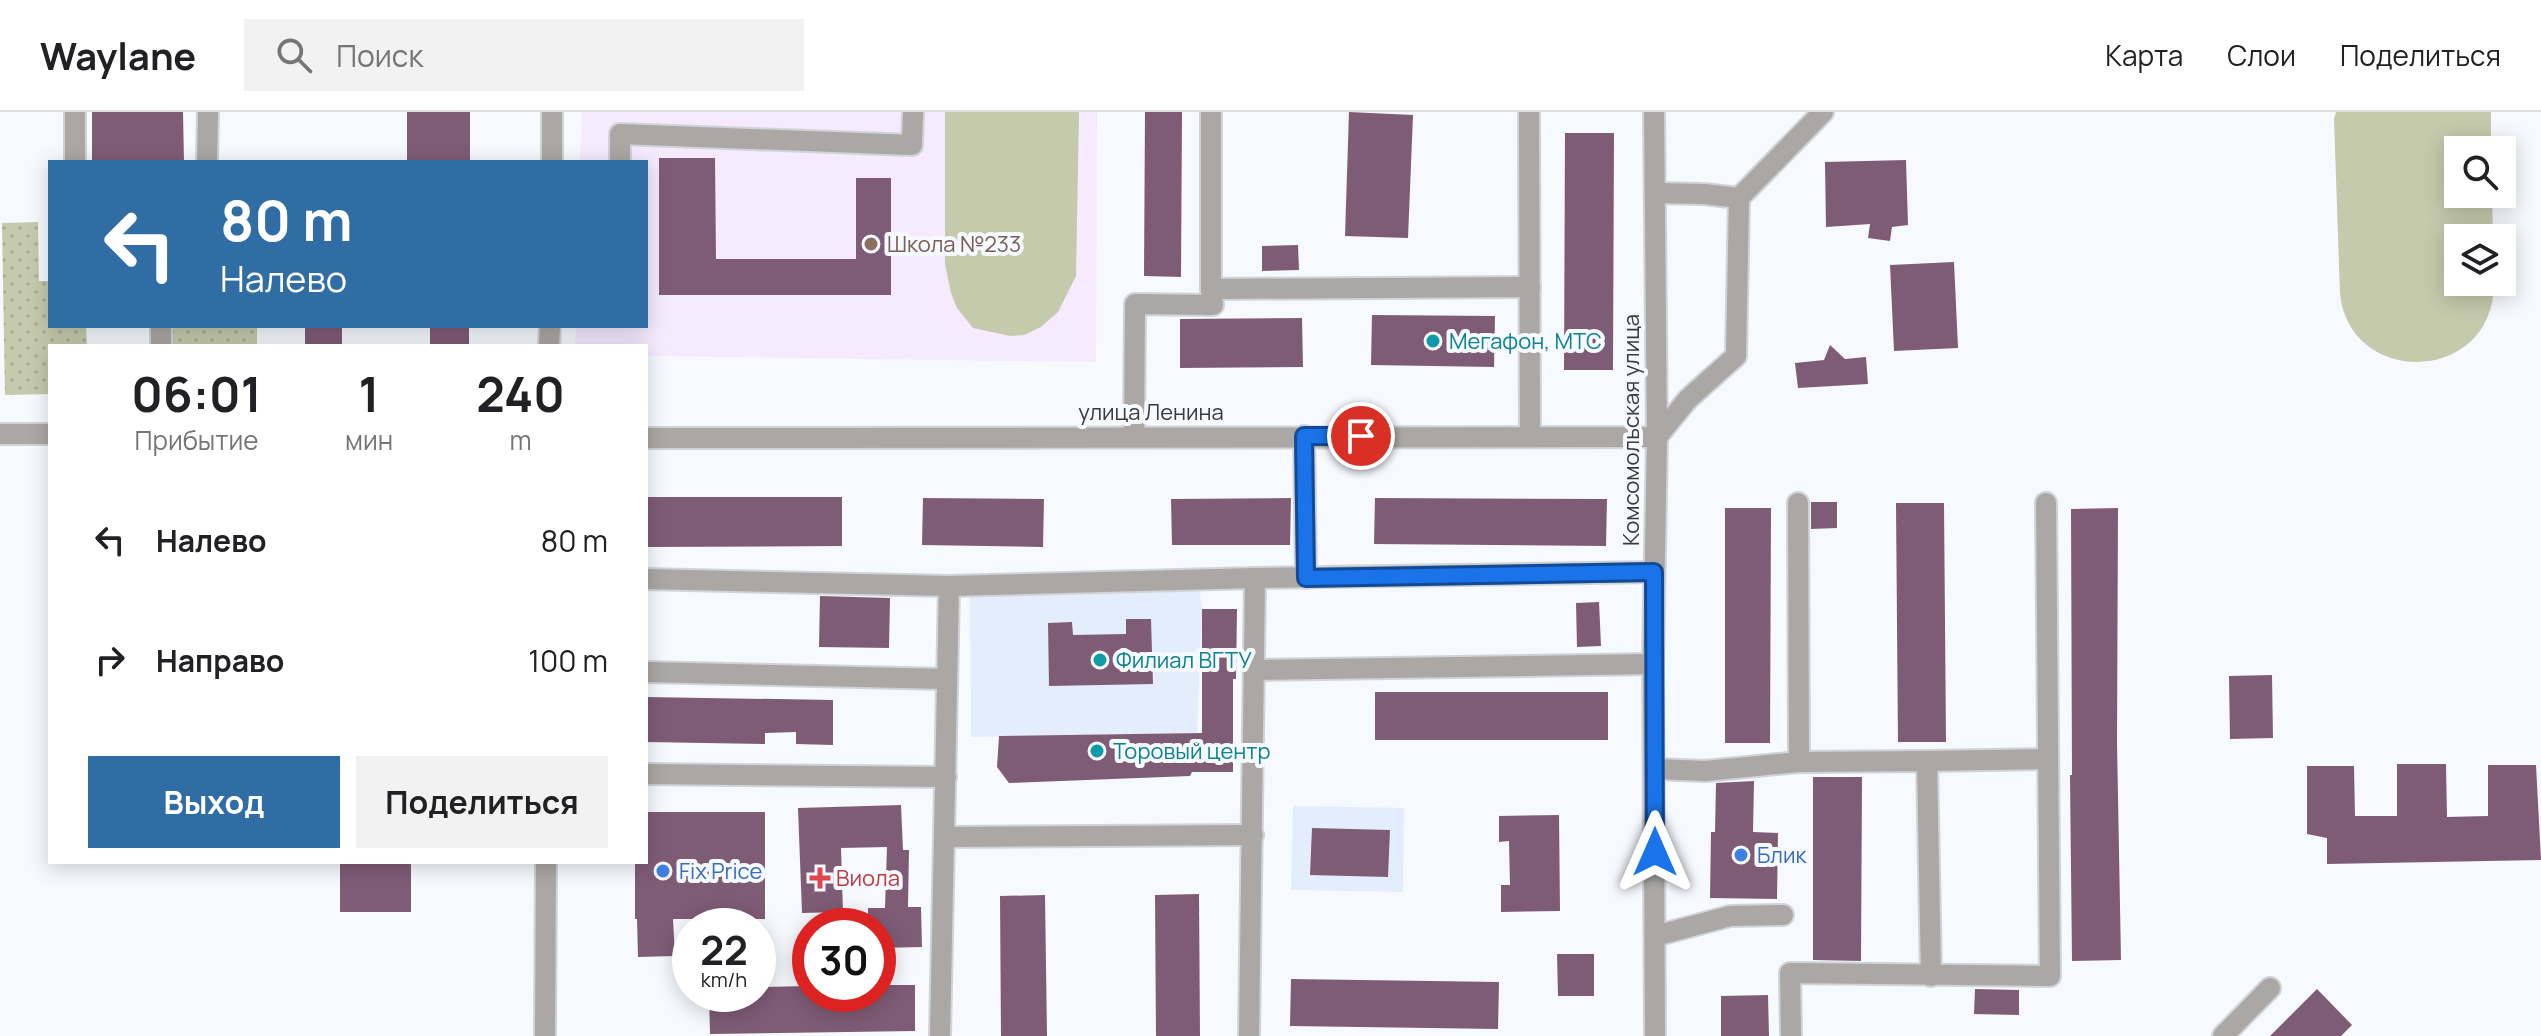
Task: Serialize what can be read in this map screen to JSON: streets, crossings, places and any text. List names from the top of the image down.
{
  "streets": {
    "street": ["улица Ленина", "Комсомольская улица"]
  },
  "crossings": [
    ["улица Ленина", "Комсомольская улица"]
  ],
  "places": {
    "other": [
      "Школа №233",
      "Мегафон, МТС",
      "Филиал ВГТУ",
      "Торовый центр",
      "Блик",
      "Fix Price"
    ],
    "health": ["Виола"]
  },
  "page": {
    "header": "Waylane",
    "search": "Поиск",
    "nav": ["Карта", "Слои", "Поделиться"],
    "turn": ["80 m", "Налево"],
    "eta": [
      "06:01",
      "Прибытие",
      "1",
      "мин",
      "240",
      "m"
    ],
    "list": [
      {
        "name": "Налево",
        "value": "80 m"
      },
      {
        "name": "Направо",
        "value": "100 m"
      }
    ],
    "buttons": ["Выход", "Поделиться"],
    "speed": "22 km/h",
    "limit": "30"
  }
}
